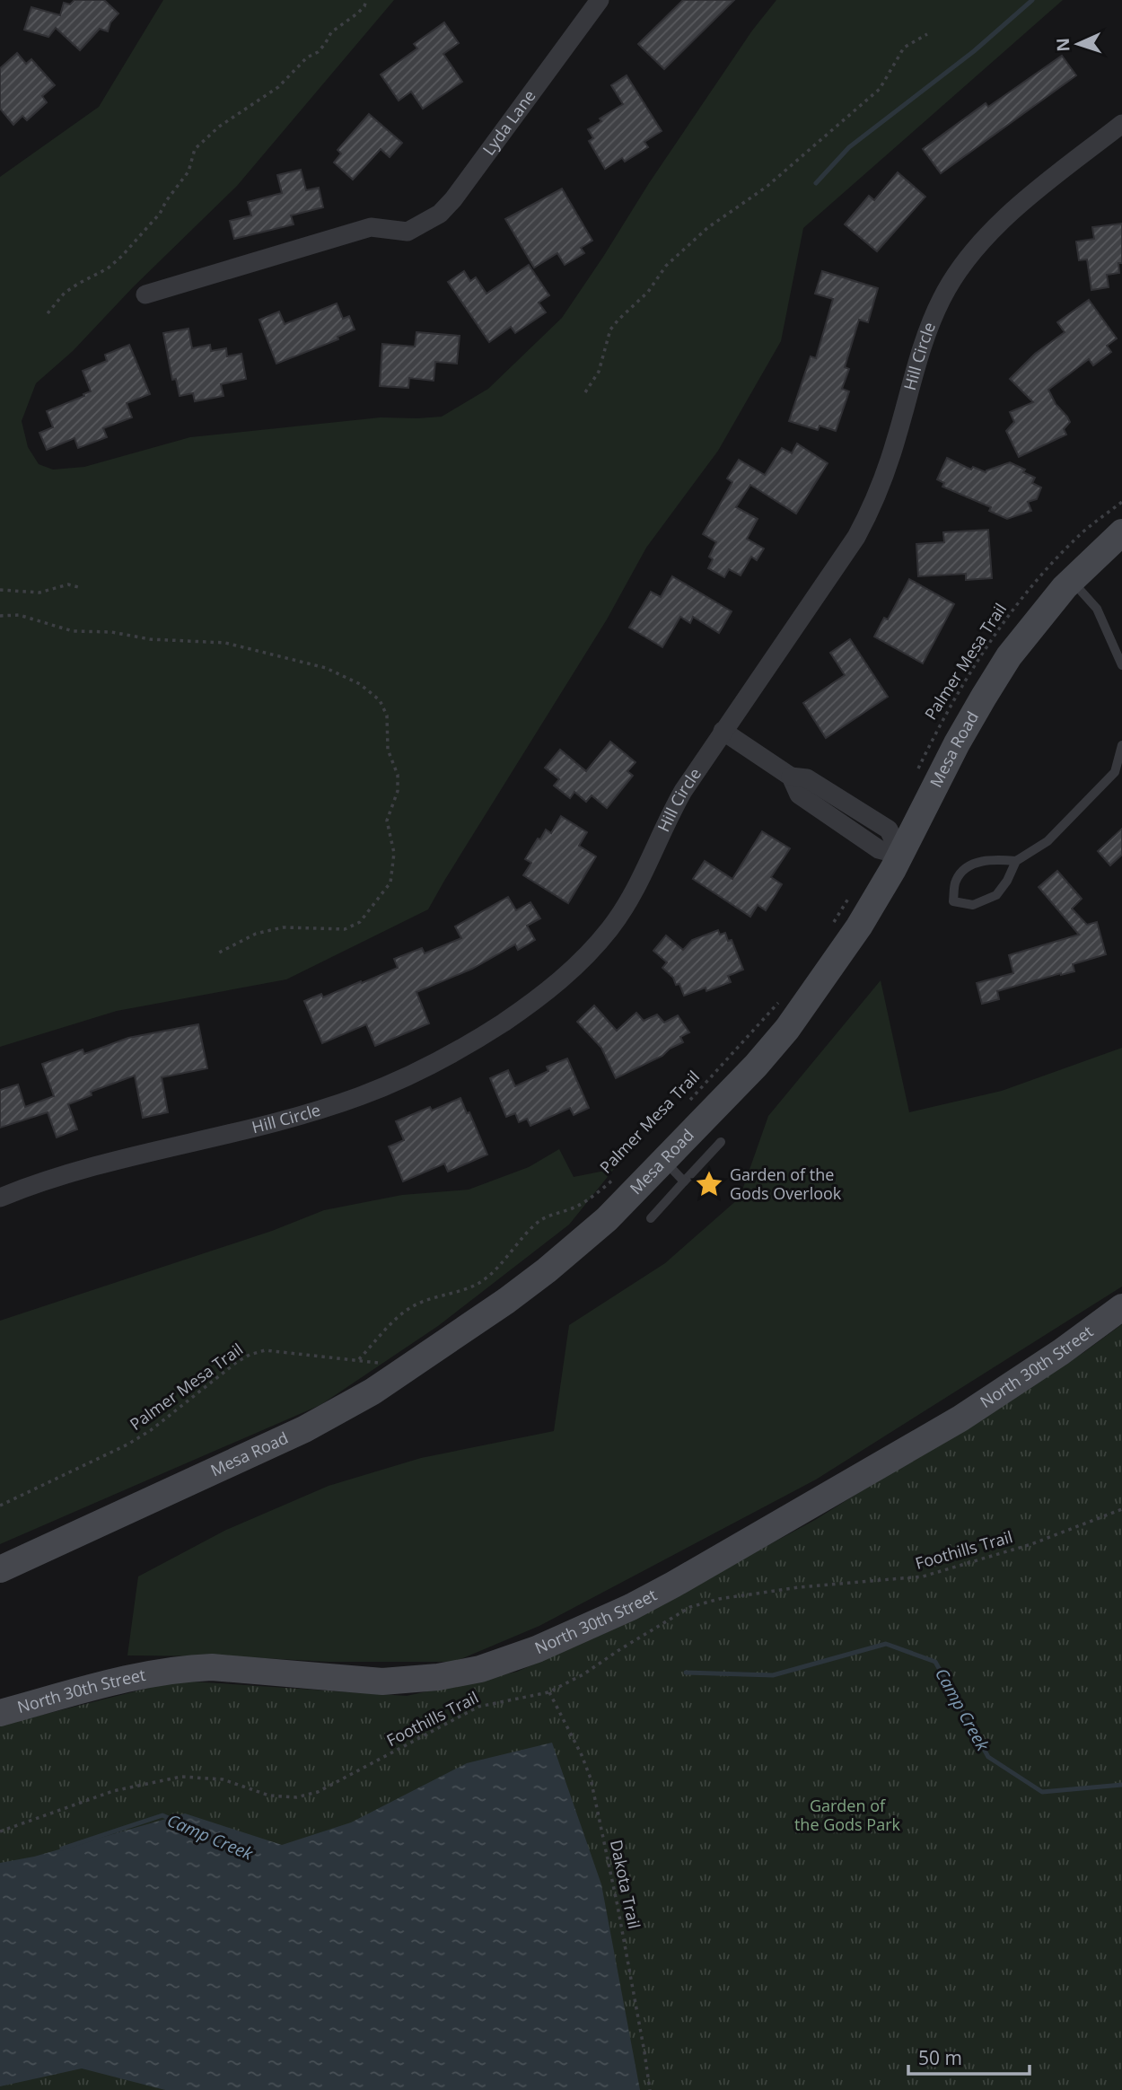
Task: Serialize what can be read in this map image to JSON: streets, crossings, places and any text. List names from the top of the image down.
{
  "streets": {
    "main road": ["Mesa Road", "North 30th Street"],
    "street": ["Lyda Lane", "Hill Circle"],
    "path": ["Palmer Mesa Trail", "Foothills Trail", "Dakota Trail"]
  },
  "crossings": [
    ["Foothills Trail", "Dakota Trail"]
  ],
  "water": ["Camp Creek"],
  "parks": ["Garden of the Gods Park"],
  "places": {
    "place": ["Garden of the Gods Overlook"]
  },
  "scale_bar": "50 m",
  "north": "left"
}
